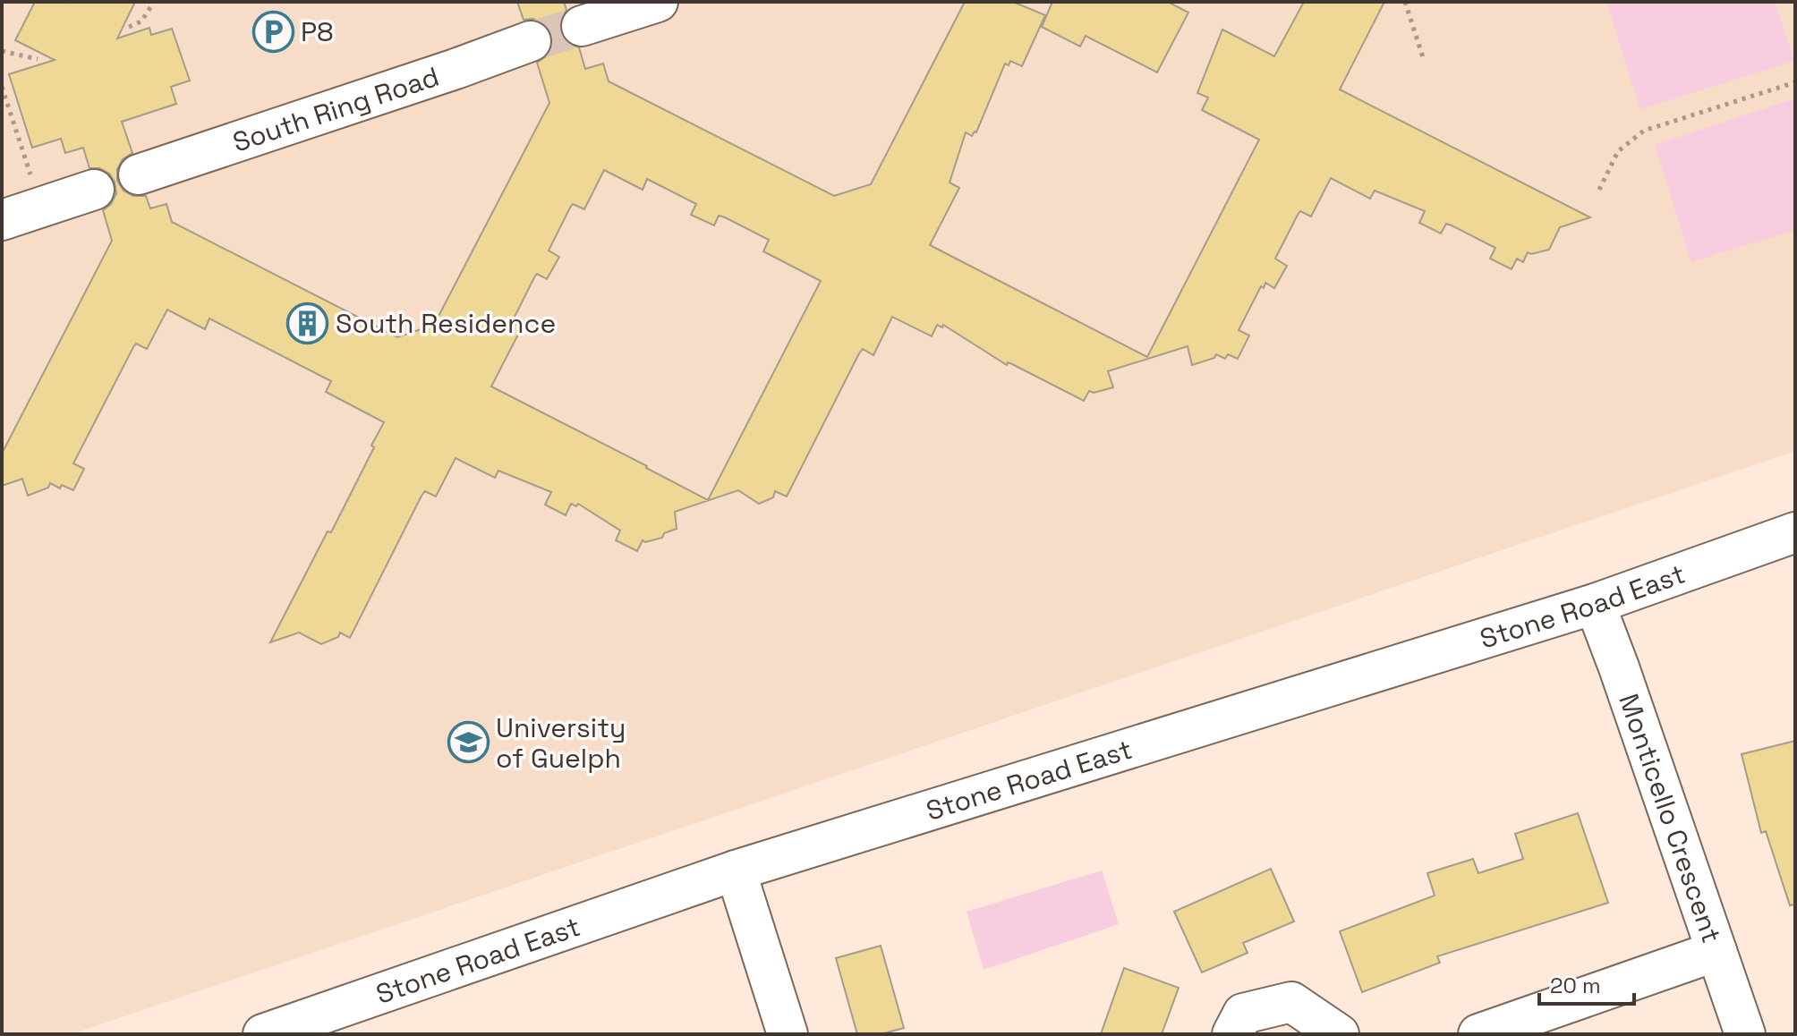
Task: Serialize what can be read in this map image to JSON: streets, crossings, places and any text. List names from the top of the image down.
{
  "streets": {
    "street": ["South Ring Road", "Stone Road East", "Monticello Crescent"]
  },
  "crossings": [
    ["Stone Road East", "Monticello Crescent"]
  ],
  "places": {
    "parking": ["P8"],
    "building": ["South Residence"],
    "school or university": ["University of Guelph"]
  },
  "scale_bar": "20 m"
}
